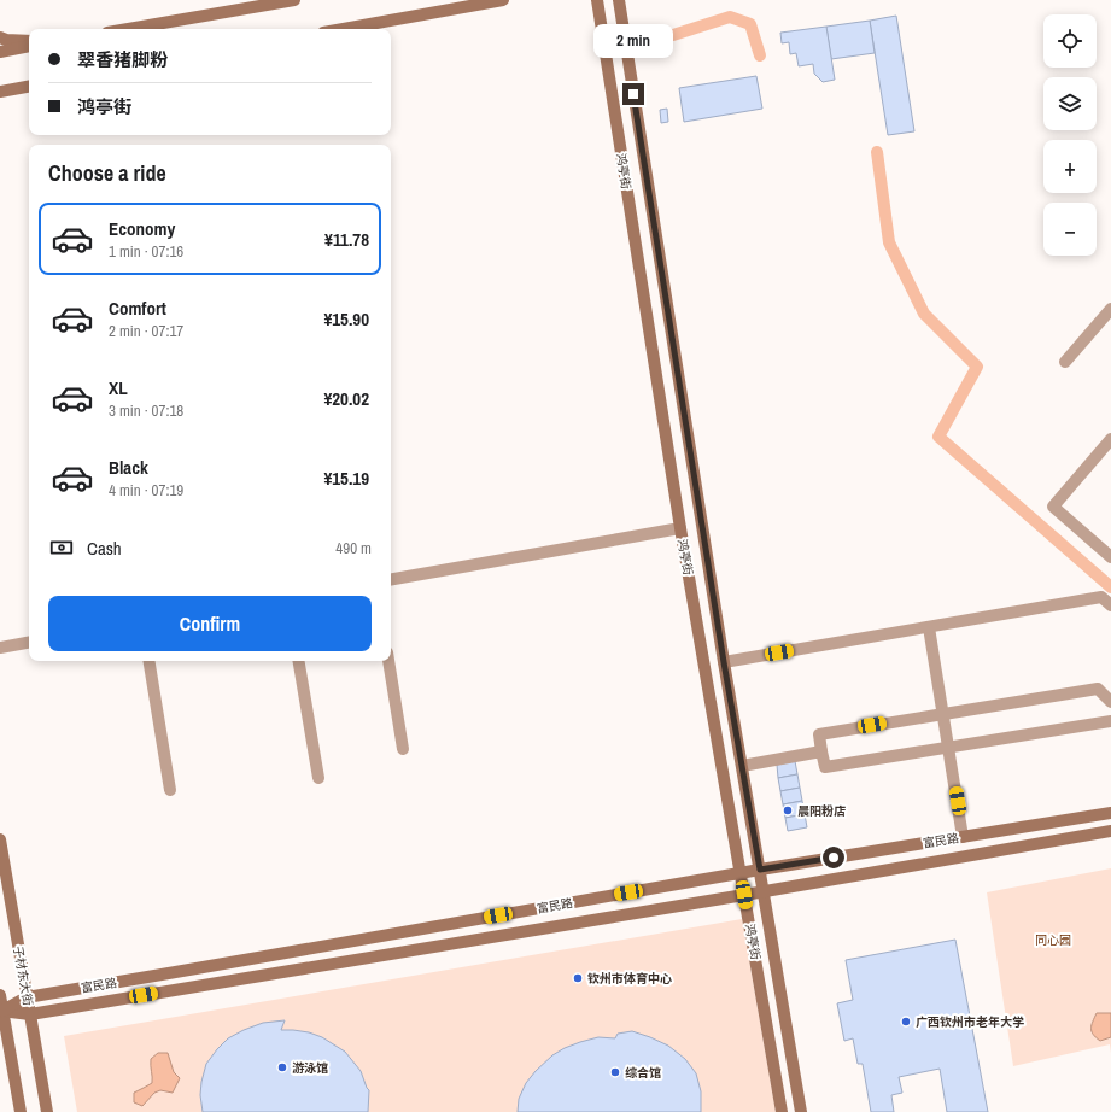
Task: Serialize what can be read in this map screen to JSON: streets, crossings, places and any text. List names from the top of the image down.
{
  "streets": {
    "street": ["鸿亭街", "富民路", "子材东大街"]
  },
  "crossings": [
    ["鸿亭街", "富民路"],
    ["富民路", "子材东大街"]
  ],
  "parks": ["同心园"],
  "places": [
    "晨阳粉店",
    "钦州市体育中心",
    "广西钦州市老年大学",
    "游泳馆",
    "综合馆"
  ],
  "page": {
    "map_buttons": ["+", "−"],
    "bubble": "2 min",
    "banner": ["翠香猪脚粉", "鸿亭街"],
    "heading": "Choose a ride",
    "list": [
      {
        "name": "Economy",
        "note": "1 min · 07:16",
        "value": "¥11.78"
      },
      {
        "name": "Comfort",
        "note": "2 min · 07:17",
        "value": "¥15.90"
      },
      {
        "name": "XL",
        "note": "3 min · 07:18",
        "value": "¥20.02"
      },
      {
        "name": "Black",
        "note": "4 min · 07:19",
        "value": "¥15.19"
      }
    ],
    "pay": ["Cash", "490 m"],
    "buttons": "Confirm"
  }
}
